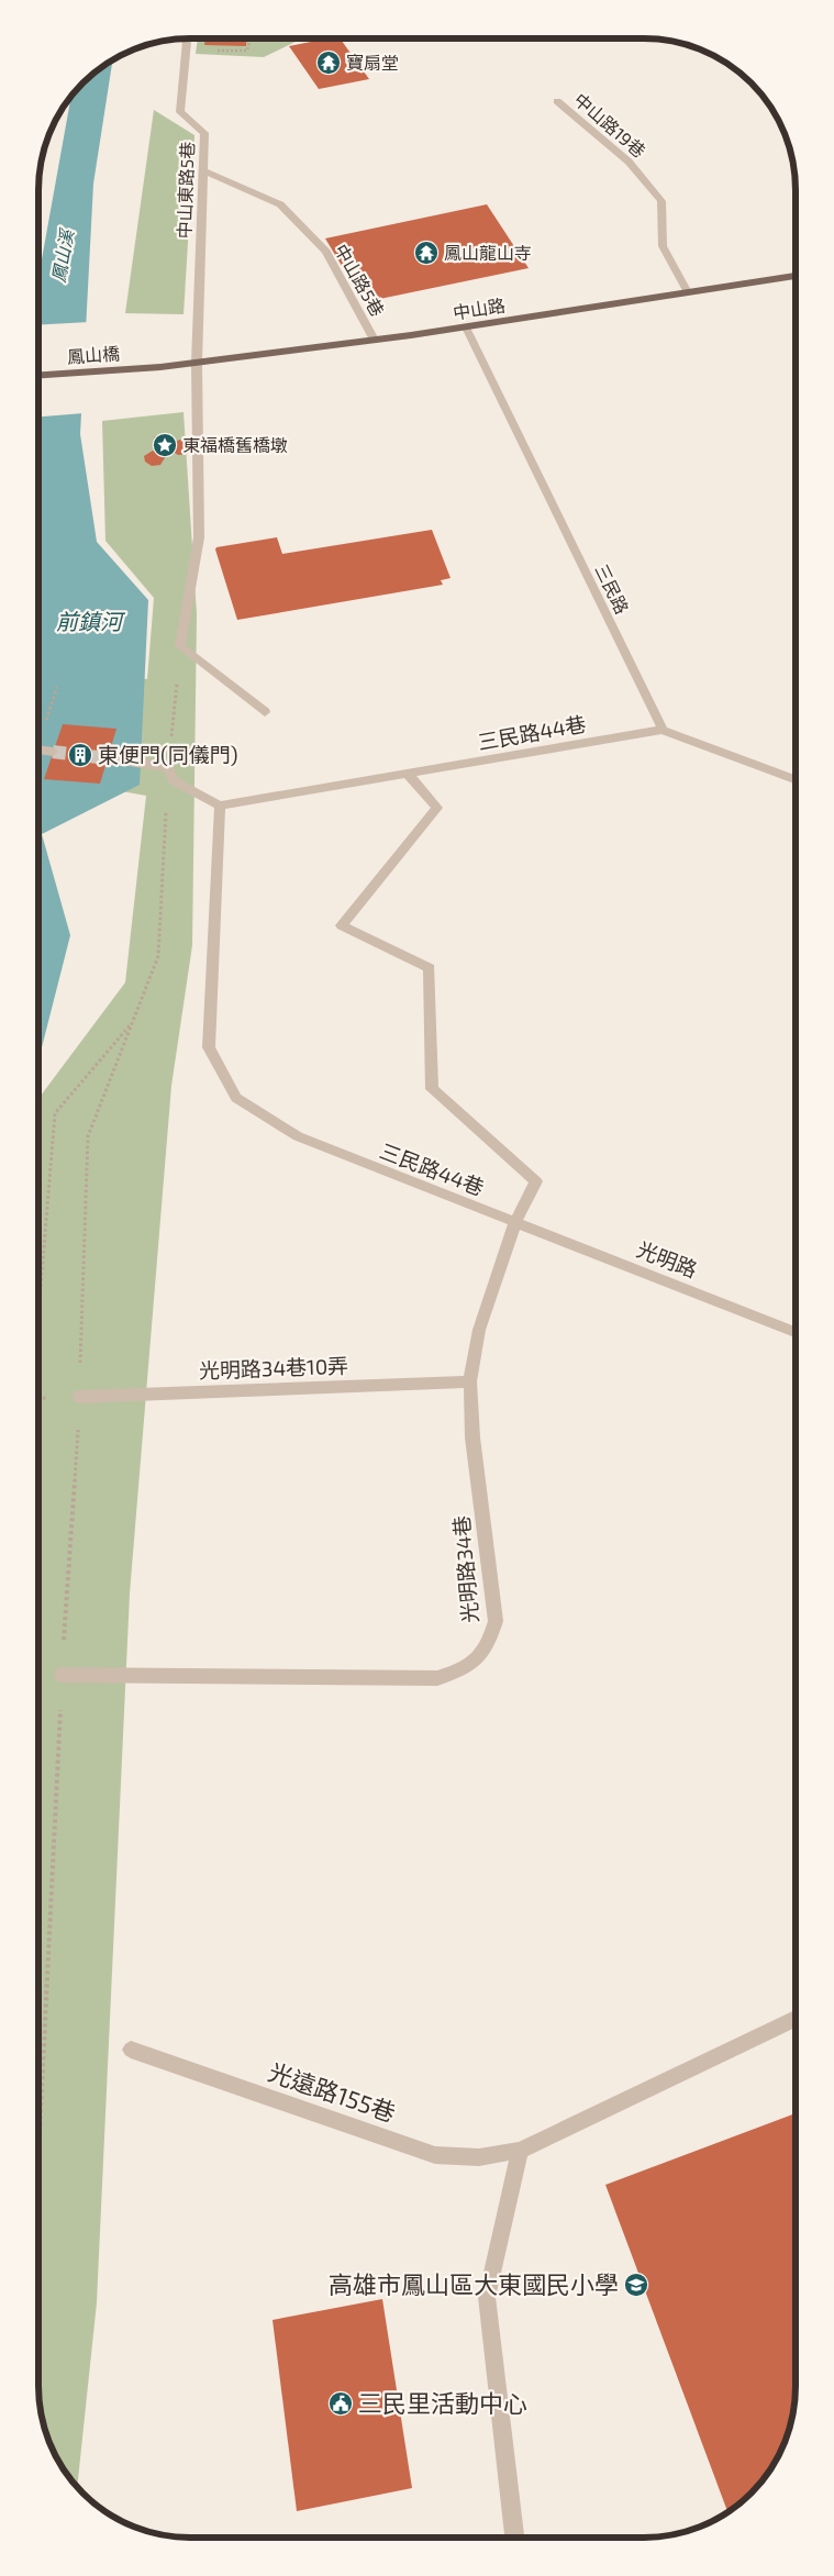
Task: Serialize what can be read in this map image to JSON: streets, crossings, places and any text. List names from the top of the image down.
{
  "streets": {
    "main road": ["中山路", "鳳山橋"],
    "street": [
      "中山路19巷",
      "中山東路5巷",
      "中山路5巷",
      "三民路",
      "三民路44巷",
      "光明路",
      "光明路34巷10弄",
      "光明路34巷",
      "光遠路155巷"
    ]
  },
  "crossings": [
    ["中山路19巷", "中山路"],
    ["中山東路5巷", "中山路5巷"],
    ["中山東路5巷", "中山路"],
    ["中山路5巷", "中山路"],
    ["中山路", "鳳山橋"],
    ["中山路", "三民路"],
    ["三民路", "三民路44巷"],
    ["三民路44巷", "光明路"],
    ["三民路44巷", "光明路34巷"],
    ["光明路", "光明路34巷"],
    ["光明路34巷10弄", "光明路34巷"]
  ],
  "water": ["鳳山溪", "前鎮河"],
  "places": {
    "temple": ["寶扇堂", "鳳山龍山寺"],
    "place": ["東福橋舊橋墩"],
    "building": ["東便門(同儀門)"],
    "school or university": ["高雄市鳳山區大東國民小學"],
    "public building": ["三民里活動中心"]
  }
}
